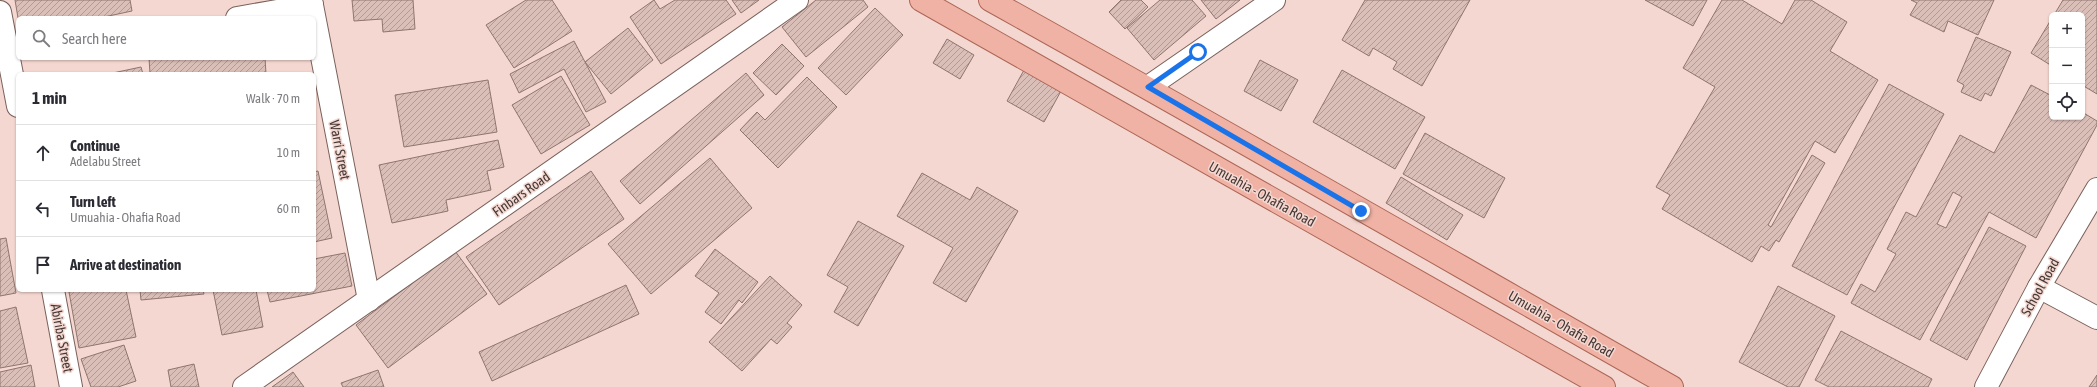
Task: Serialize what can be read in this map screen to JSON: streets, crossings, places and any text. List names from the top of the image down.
{
  "streets": {
    "main road": ["Umuahia - Ohafia Road"],
    "street": [
      "Warri Street",
      "Finbars Road",
      "School Road",
      "Abiriba Street"
    ]
  },
  "crossings": [
    ["Warri Street", "Finbars Road"]
  ],
  "page": {
    "map_buttons": ["+", "−"],
    "search": "Search here",
    "heading": ["1 min", "Walk · 70 m"],
    "list": [
      ["Continue", "Adelabu Street", "10 m"],
      ["Turn left", "Umuahia - Ohafia Road", "60 m"],
      "Arrive at destination"
    ]
  }
}
